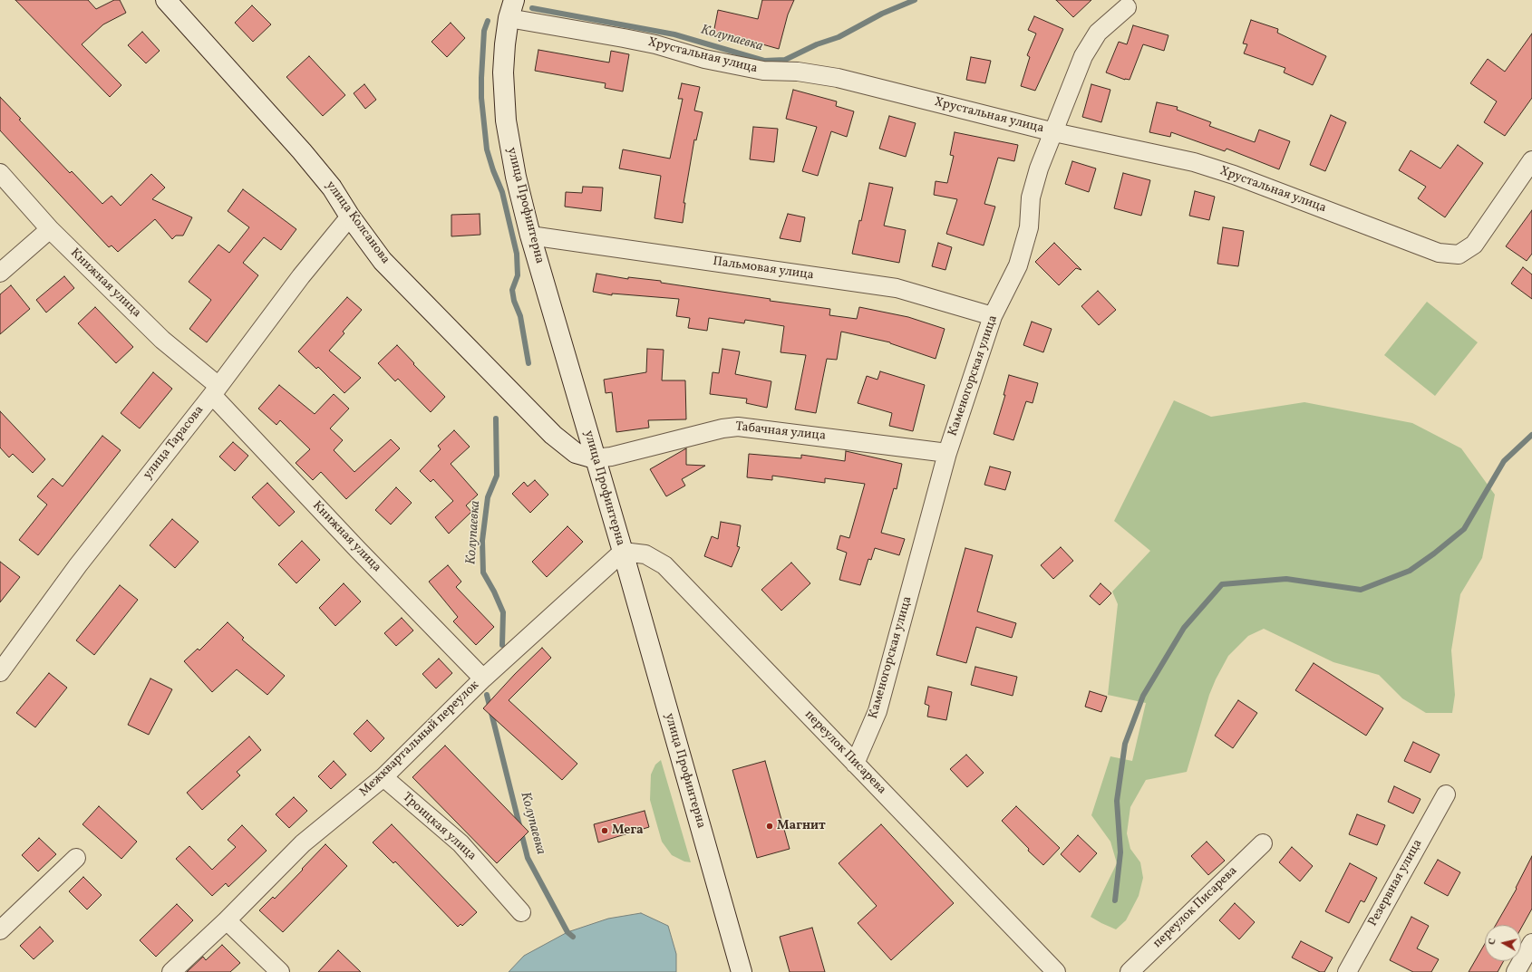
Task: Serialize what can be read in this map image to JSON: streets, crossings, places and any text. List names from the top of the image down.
{
  "streets": {
    "main road": ["улица Профинтерна", "улица Колсанова"],
    "street": [
      "Хрустальная улица",
      "Пальмовая улица",
      "Книжная улица",
      "Каменогорская улица",
      "Табачная улица",
      "улица Тарасова",
      "Межквартальный переулок",
      "переулок Писарева",
      "Троицкая улица",
      "Резервная улица"
    ]
  },
  "crossings": [
    ["Хрустальная улица", "улица Профинтерна"],
    ["Хрустальная улица", "Каменогорская улица"],
    ["улица Профинтерна", "улица Колсанова"],
    ["улица Профинтерна", "Пальмовая улица"],
    ["улица Профинтерна", "Табачная улица"],
    ["улица Профинтерна", "Межквартальный переулок"],
    ["улица Профинтерна", "переулок Писарева"],
    ["улица Колсанова", "Табачная улица"],
    ["улица Колсанова", "улица Тарасова"],
    ["Пальмовая улица", "Каменогорская улица"],
    ["Книжная улица", "улица Тарасова"],
    ["Книжная улица", "Межквартальный переулок"],
    ["Каменогорская улица", "Табачная улица"],
    ["Каменогорская улица", "переулок Писарева"],
    ["Межквартальный переулок", "переулок Писарева"],
    ["Межквартальный переулок", "Троицкая улица"]
  ],
  "water": ["Колупаевка"],
  "places": ["Магнит", "Мега"],
  "north": "left"
}
